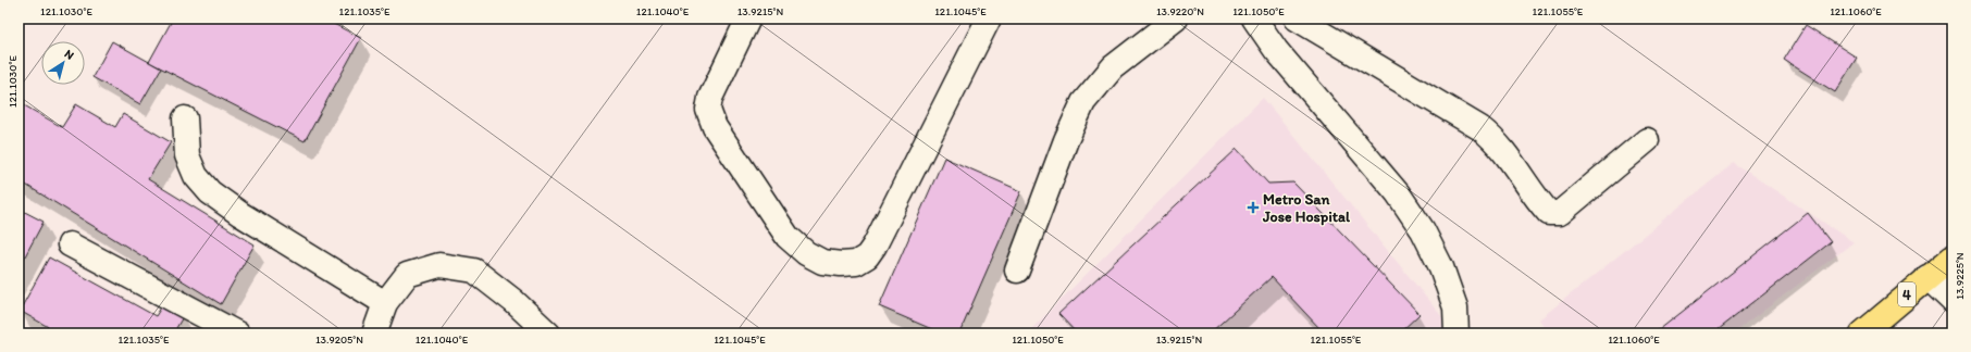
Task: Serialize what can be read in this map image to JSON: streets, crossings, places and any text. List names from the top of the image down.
{
  "streets": {
    "highway": ["4"]
  },
  "places": {
    "health": ["Metro San Jose Hospital"]
  },
  "north": "top right",
  "coordinates": [
    "121.1030°E",
    "121.1035°E",
    "121.1040°E",
    "13.9215°N",
    "121.1045°E",
    "13.9220°N",
    "121.1050°E",
    "121.1055°E",
    "121.1060°E",
    "13.9225°N",
    "13.9205°N"
  ]
}
